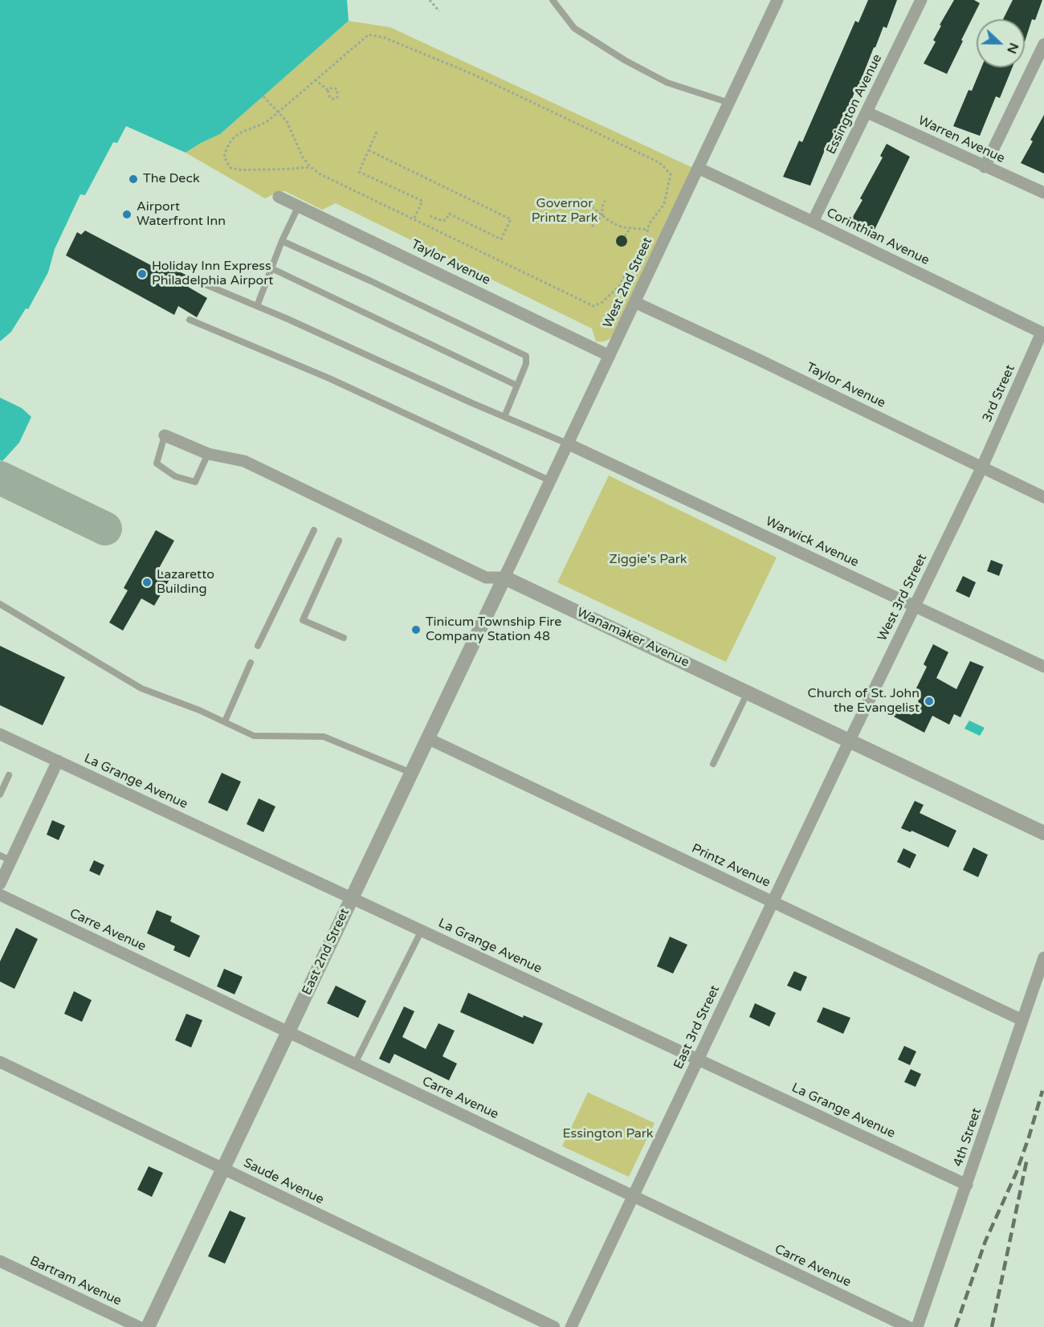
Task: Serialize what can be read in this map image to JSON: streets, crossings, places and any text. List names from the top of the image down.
{
  "streets": {
    "street": [
      "Essington Avenue",
      "Warren Avenue",
      "Corinthian Avenue",
      "Taylor Avenue",
      "West 2nd Street",
      "3rd Street",
      "Warwick Avenue",
      "West 3rd Street",
      "Wanamaker Avenue",
      "La Grange Avenue",
      "Printz Avenue",
      "Carre Avenue",
      "East 2nd Street",
      "East 3rd Street",
      "4th Street",
      "Saude Avenue",
      "Bartram Avenue"
    ]
  },
  "crossings": [
    ["Essington Avenue", "Warren Avenue"],
    ["Essington Avenue", "Corinthian Avenue"],
    ["Corinthian Avenue", "West 2nd Street"],
    ["Corinthian Avenue", "3rd Street"],
    ["Taylor Avenue", "West 2nd Street"],
    ["Taylor Avenue", "3rd Street"],
    ["Taylor Avenue", "West 3rd Street"],
    ["West 2nd Street", "Warwick Avenue"],
    ["West 2nd Street", "Wanamaker Avenue"],
    ["West 2nd Street", "East 2nd Street"],
    ["3rd Street", "West 3rd Street"],
    ["Warwick Avenue", "West 3rd Street"],
    ["West 3rd Street", "Wanamaker Avenue"],
    ["West 3rd Street", "East 3rd Street"],
    ["Wanamaker Avenue", "East 2nd Street"],
    ["Wanamaker Avenue", "East 3rd Street"],
    ["La Grange Avenue", "East 2nd Street"],
    ["La Grange Avenue", "East 3rd Street"],
    ["La Grange Avenue", "4th Street"],
    ["Printz Avenue", "East 2nd Street"],
    ["Printz Avenue", "East 3rd Street"],
    ["Printz Avenue", "4th Street"],
    ["Carre Avenue", "East 2nd Street"],
    ["Carre Avenue", "East 3rd Street"],
    ["East 2nd Street", "Saude Avenue"]
  ],
  "parks": ["Governor Printz Park", "Ziggie's Park", "Essington Park"],
  "places": [
    "The Deck",
    "Airport Waterfront Inn",
    "Holiday Inn Express Philadelphia Airport",
    "Lazaretto Building",
    "Tinicum Township Fire Company Station 48",
    "Church of St. John the Evangelist"
  ],
  "north": "right"
}
